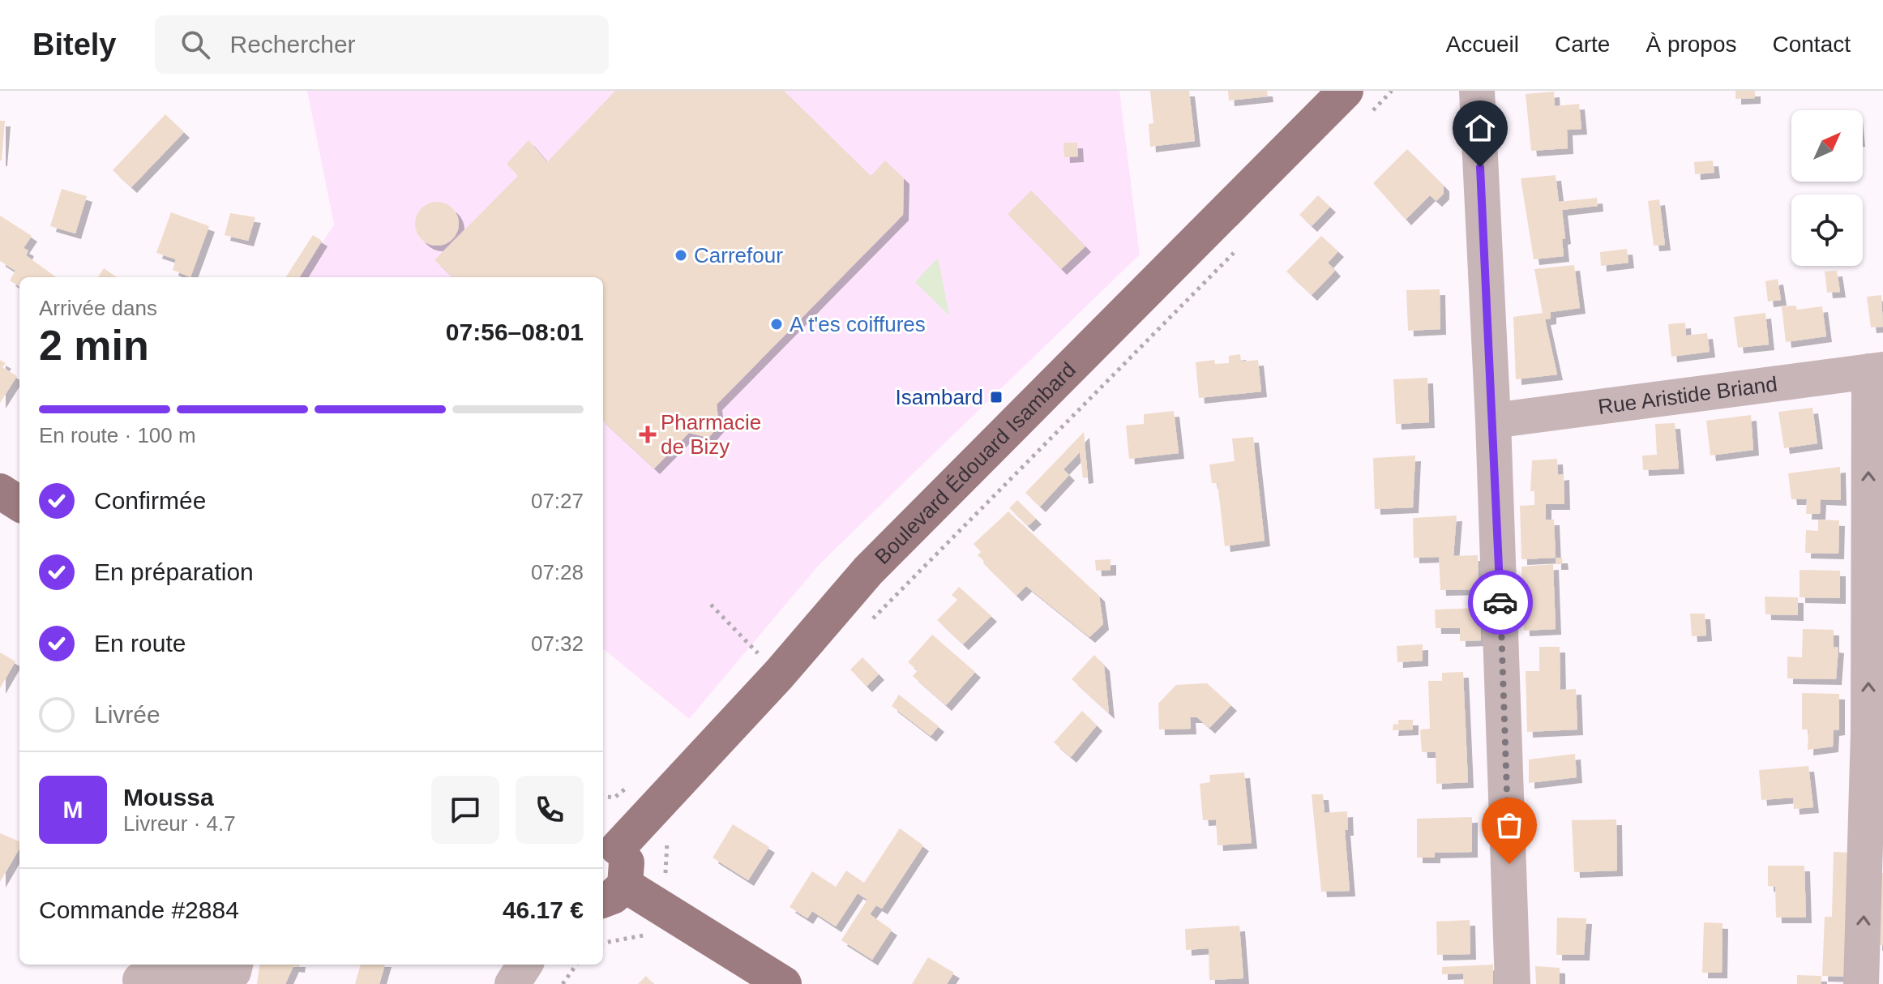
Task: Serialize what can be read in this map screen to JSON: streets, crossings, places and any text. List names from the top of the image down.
{
  "streets": {
    "main road": ["Boulevard Édouard Isambard"],
    "street": ["Rue Aristide Briand"]
  },
  "places": {
    "other": ["Carrefour", "A t'es coiffures"],
    "transit": ["Isambard"],
    "health": ["Pharmacie de Bizy"]
  },
  "north": "top right",
  "page": {
    "header": "Bitely",
    "search": "Rechercher",
    "nav": [
      "Accueil",
      "Carte",
      "À propos",
      "Contact"
    ],
    "heading": ["2 min", "Arrivée dans", "07:56–08:01"],
    "panel": [
      "Moussa",
      "Livreur · 4.7",
      "Commande #2884",
      "46.17 €"
    ],
    "bar": "En route · 100 m",
    "list": [
      ["Confirmée", "07:27"],
      ["En préparation", "07:28"],
      ["En route", "07:32"],
      "Livrée"
    ],
    "round": "M"
  }
}
